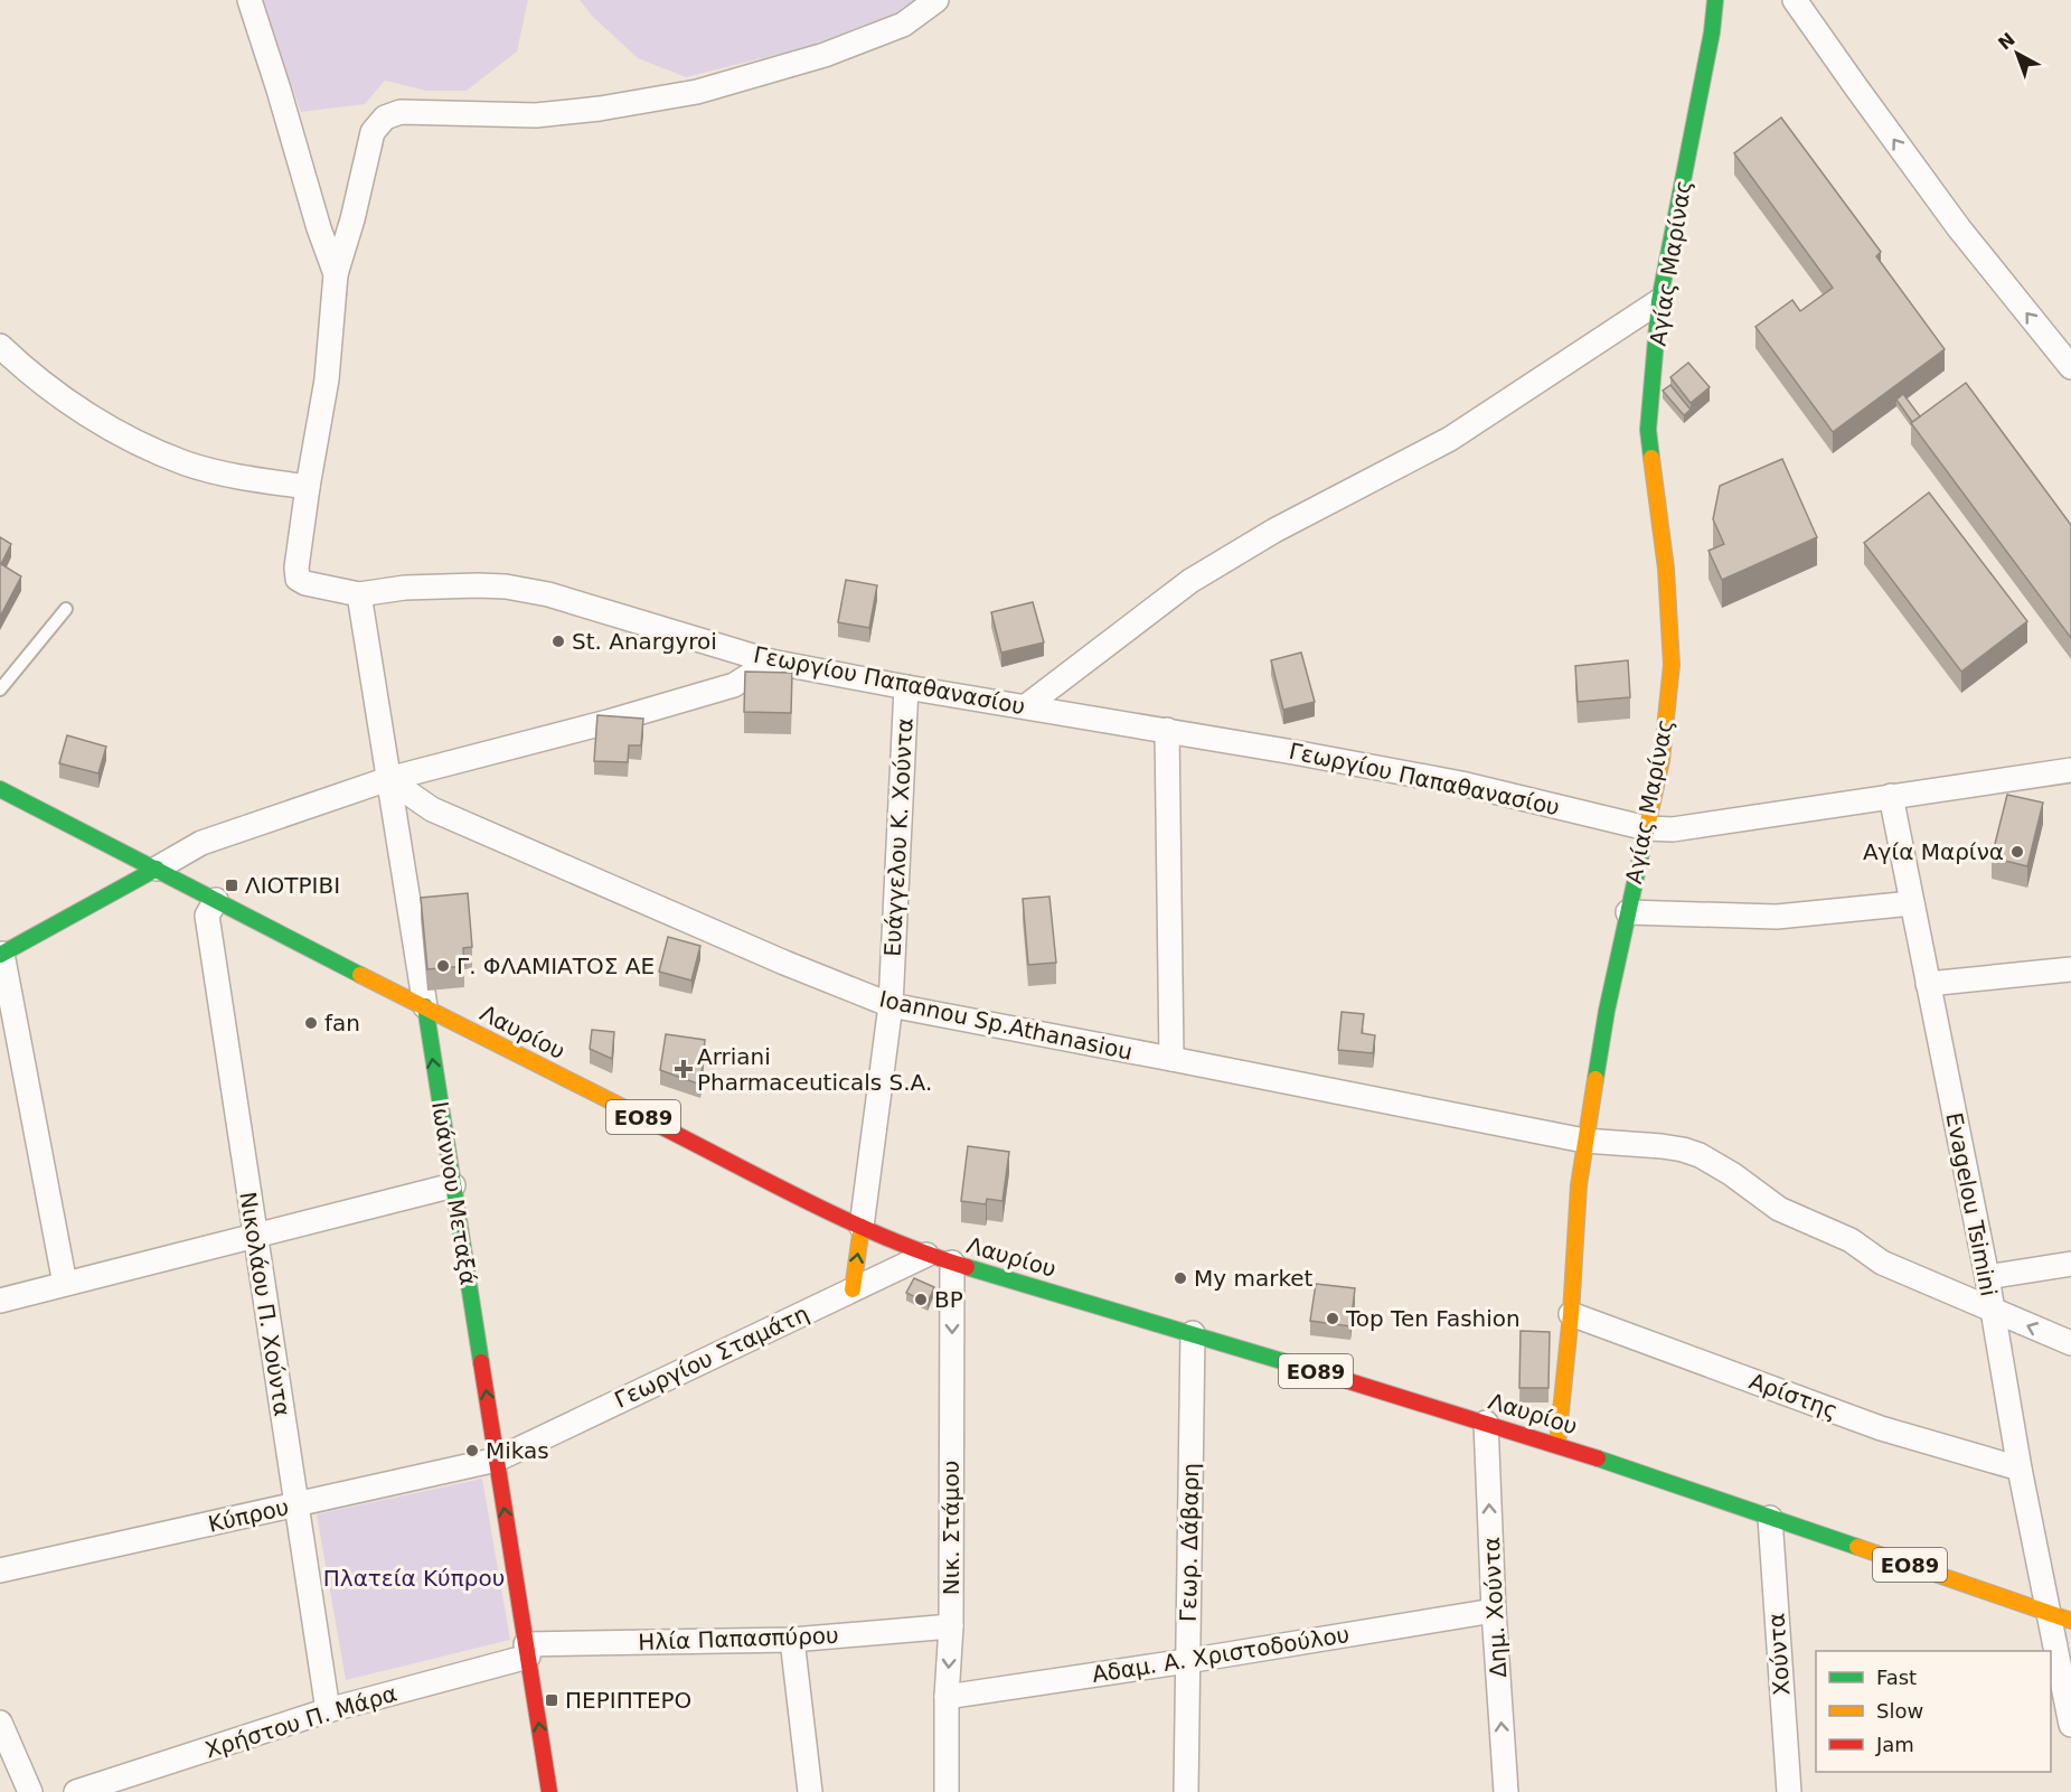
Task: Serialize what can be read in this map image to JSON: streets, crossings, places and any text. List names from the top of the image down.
{
  "streets": {
    "street": [
      "Αγίας Μαρίνας",
      "Γεωργίου Παπαθανασίου",
      "Ευάγγελου Κ. Χούντα",
      "Ioannou Sp.Athanasiou",
      "Λαυρίου",
      "ΕΟ89",
      "Ιωάννου Μεταξά",
      "Evagelou Tsimini",
      "Νικολάου Π. Χούντα",
      "Γεωργίου Σταμάτη",
      "Αρίστης",
      "Κύπρου",
      "Νικ. Στάμου",
      "Γεωρ. Δάβαρη",
      "Δημ. Χούντα",
      "Ηλία Παπασπύρου",
      "Αδαμ. Α. Χριστοδούλου",
      "Χούντα",
      "Χρήστου Π. Μάρα"
    ]
  },
  "crossings": [
    ["Αγίας Μαρίνας", "Γεωργίου Παπαθανασίου"],
    ["Αγίας Μαρίνας", "Ioannou Sp.Athanasiou"],
    ["Αγίας Μαρίνας", "Λαυρίου"],
    ["Αγίας Μαρίνας", "Αρίστης"],
    ["Γεωργίου Παπαθανασίου", "Ευάγγελου Κ. Χούντα"],
    ["Γεωργίου Παπαθανασίου", "Ιωάννου Μεταξά"],
    ["Γεωργίου Παπαθανασίου", "Evagelou Tsimini"],
    ["Ευάγγελου Κ. Χούντα", "Ioannou Sp.Athanasiou"],
    ["Ευάγγελου Κ. Χούντα", "Λαυρίου"],
    ["Ioannou Sp.Athanasiou", "Ιωάννου Μεταξά"],
    ["Ioannou Sp.Athanasiou", "Evagelou Tsimini"],
    ["Λαυρίου", "Ιωάννου Μεταξά"],
    ["Λαυρίου", "Evagelou Tsimini"],
    ["Λαυρίου", "Νικολάου Π. Χούντα"],
    ["Λαυρίου", "Γεωργίου Σταμάτη"],
    ["Λαυρίου", "Νικ. Στάμου"],
    ["Λαυρίου", "Γεωρ. Δάβαρη"],
    ["Λαυρίου", "Δημ. Χούντα"],
    ["Λαυρίου", "Χούντα"],
    ["Ιωάννου Μεταξά", "Γεωργίου Σταμάτη"],
    ["Ιωάννου Μεταξά", "Κύπρου"],
    ["Ιωάννου Μεταξά", "Ηλία Παπασπύρου"],
    ["Ιωάννου Μεταξά", "Χρήστου Π. Μάρα"],
    ["Evagelou Tsimini", "Αρίστης"],
    ["Νικολάου Π. Χούντα", "Κύπρου"],
    ["Νικολάου Π. Χούντα", "Χρήστου Π. Μάρα"],
    ["Γεωργίου Σταμάτη", "Κύπρου"],
    ["Νικ. Στάμου", "Ηλία Παπασπύρου"],
    ["Νικ. Στάμου", "Αδαμ. Α. Χριστοδούλου"],
    ["Γεωρ. Δάβαρη", "Αδαμ. Α. Χριστοδούλου"],
    ["Δημ. Χούντα", "Αδαμ. Α. Χριστοδούλου"],
    ["Ηλία Παπασπύρου", "Χρήστου Π. Μάρα"]
  ],
  "one_way": ["Ιωάννου Μεταξά", "Νικ. Στάμου", "Δημ. Χούντα"],
  "parks": ["Πλατεία Κύπρου"],
  "places": {
    "other": [
      "St. Anargyroi",
      "Αγία Μαρίνα",
      "Γ. ΦΛΑΜΙΑΤΟΣ ΑΕ",
      "fan",
      "My market",
      "BP",
      "Top Ten Fashion",
      "Mikas"
    ],
    "transit": ["ΛΙΟΤΡΙΒΙ", "ΠΕΡΙΠΤΕΡΟ"],
    "health": ["Arriani Pharmaceuticals S.A."]
  },
  "legend": ["Fast", "Slow", "Jam"],
  "north": "top left"
}
